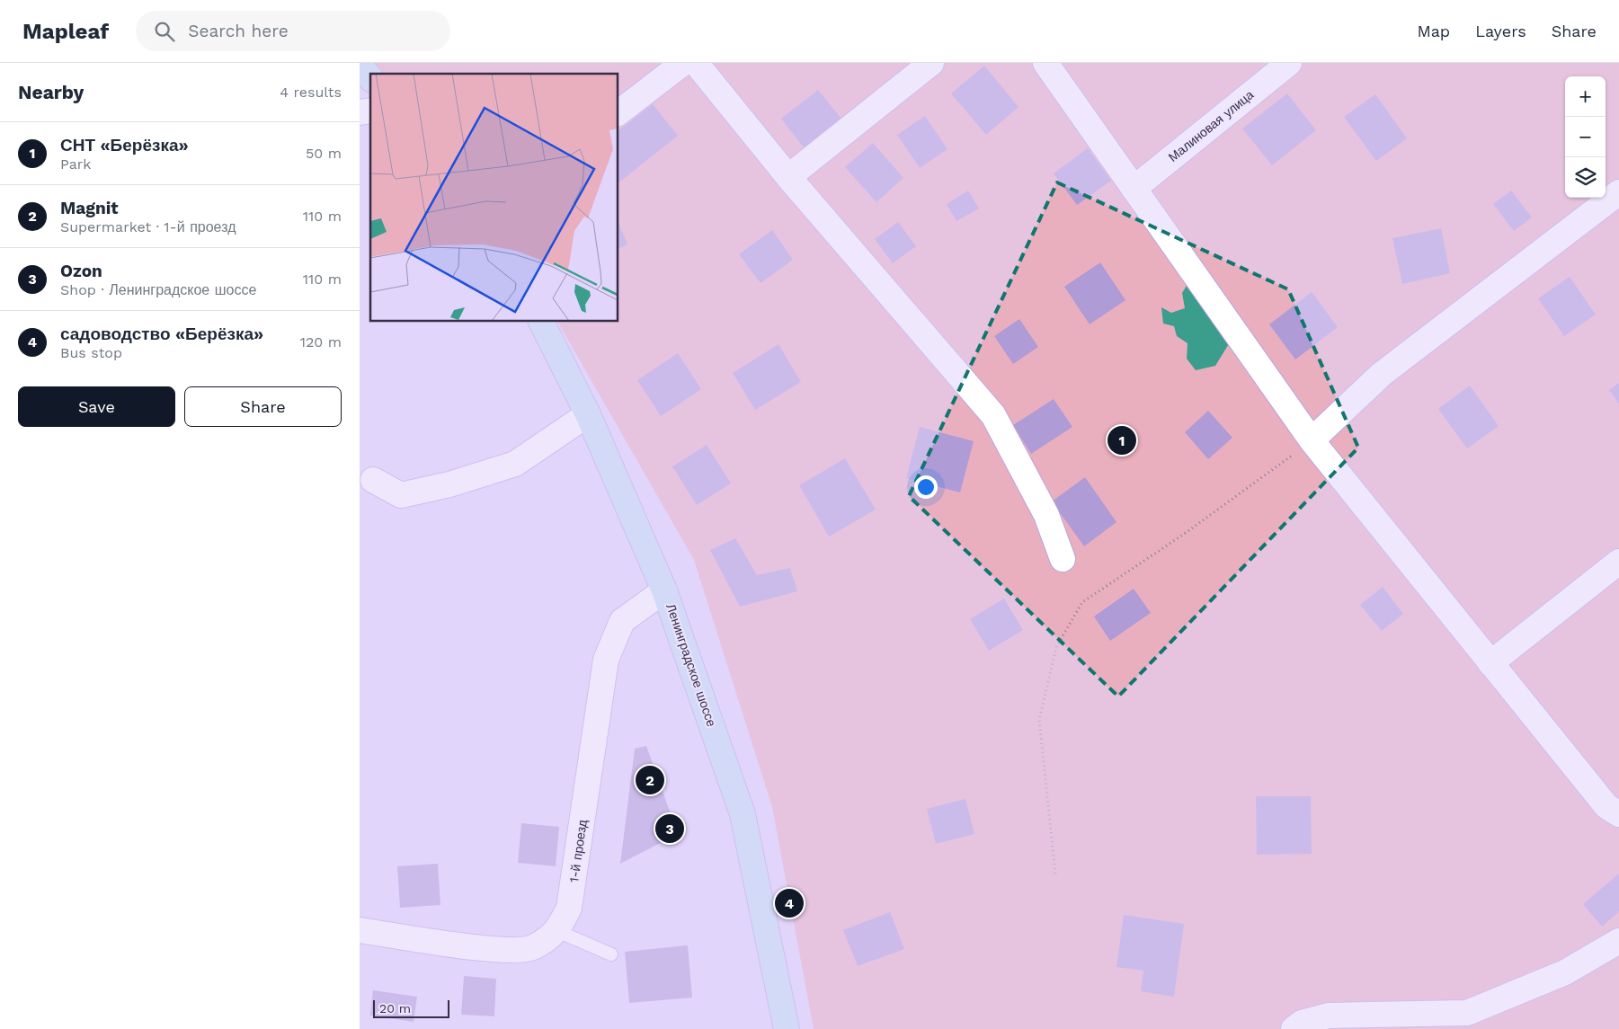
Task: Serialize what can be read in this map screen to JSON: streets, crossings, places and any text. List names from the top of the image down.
{
  "streets": {
    "main road": ["Ленинградское шоссе"],
    "street": ["Малиновая улица", "1-й проезд"]
  },
  "crossings": [
    ["Ленинградское шоссе", "1-й проезд"]
  ],
  "scale_bar": "20 m",
  "page": {
    "header": "Mapleaf",
    "search": "Search here",
    "nav": ["Map", "Layers", "Share"],
    "heading": ["Nearby", "4 results"],
    "map_buttons": ["+", "−"],
    "list": [
      {
        "mark": "1",
        "name": "СНТ «Берёзка»",
        "note": "Park",
        "value": "50 m"
      },
      {
        "mark": "2",
        "name": "Magnit",
        "note": "Supermarket · 1-й проезд",
        "value": "110 m"
      },
      {
        "mark": "3",
        "name": "Ozon",
        "note": "Shop · Ленинградское шоссе",
        "value": "110 m"
      },
      {
        "mark": "4",
        "name": "садоводство «Берёзка»",
        "note": "Bus stop",
        "value": "120 m"
      }
    ],
    "buttons": ["Save", "Share"],
    "pins": [
      "1",
      "2",
      "3",
      "4"
    ],
    "scale": "20 m"
  }
}
